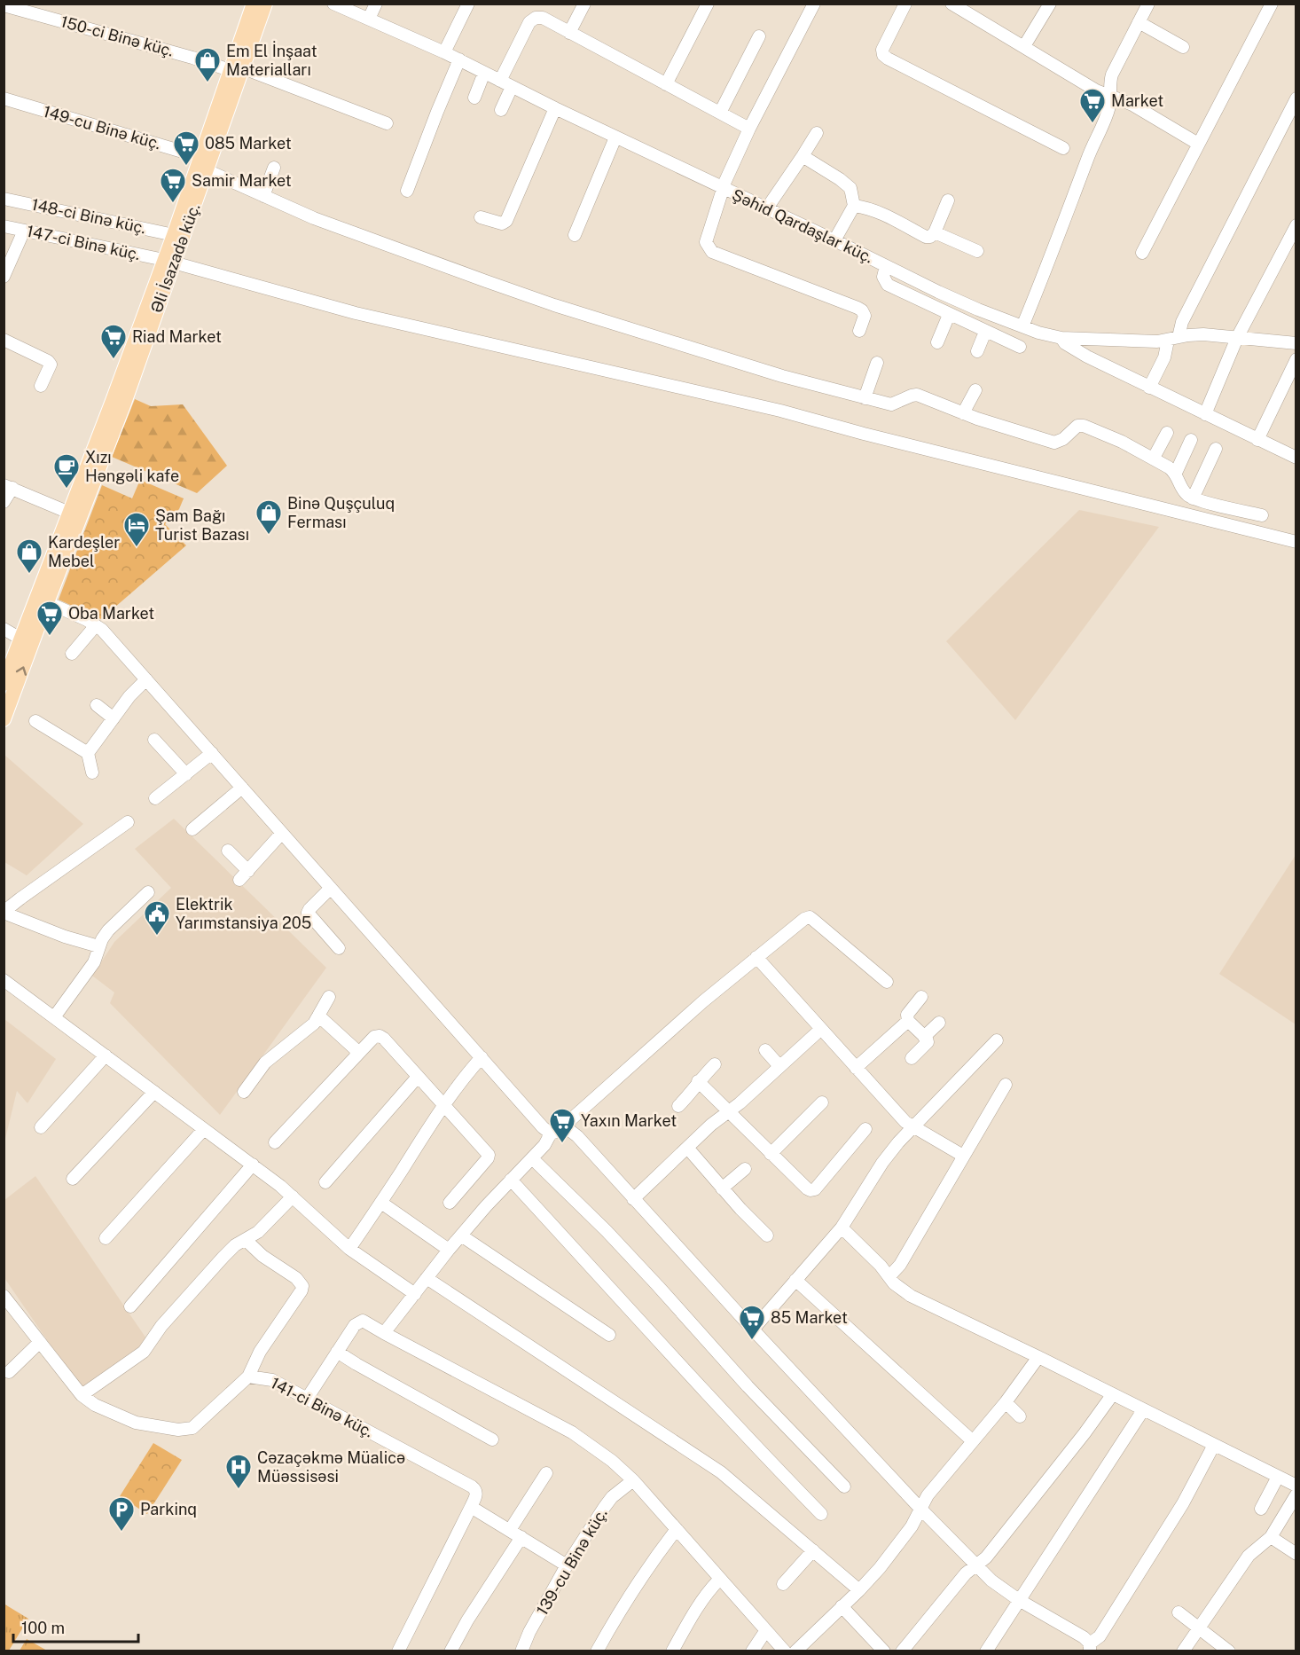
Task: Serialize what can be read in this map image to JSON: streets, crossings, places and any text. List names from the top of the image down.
{
  "streets": {
    "main road": ["Əli İsazadə küç."],
    "street": [
      "150-ci Binə küç.",
      "149-cu Binə küç.",
      "148-ci Binə küç.",
      "Şəhid Qardaşlar küç.",
      "147-ci Binə küç.",
      "141-ci Binə küç.",
      "139-cu Binə küç."
    ]
  },
  "crossings": [
    ["150-ci Binə küç.", "Əli İsazadə küç."],
    ["149-cu Binə küç.", "Əli İsazadə küç."],
    ["148-ci Binə küç.", "Əli İsazadə küç."],
    ["147-ci Binə küç.", "Əli İsazadə küç."]
  ],
  "places": {
    "shop": ["Em El İnşaat Materialları", "Binə Quşçuluq Ferması", "Kardeşler Mebel"],
    "supermarket": [
      "Market",
      "085 Market",
      "Samir Market",
      "Riad Market",
      "Oba Market",
      "Yaxın Market",
      "85 Market"
    ],
    "cafe": ["Xızı Həngəli kafe"],
    "hotel": ["Şam Bağı Turist Bazası"],
    "public building": ["Elektrik Yarımstansiya 205"],
    "hospital": ["Cəzaçəkmə Müalicə Müəssisəsi"],
    "parking": ["Parkinq"]
  },
  "scale_bar": "100 m"
}
